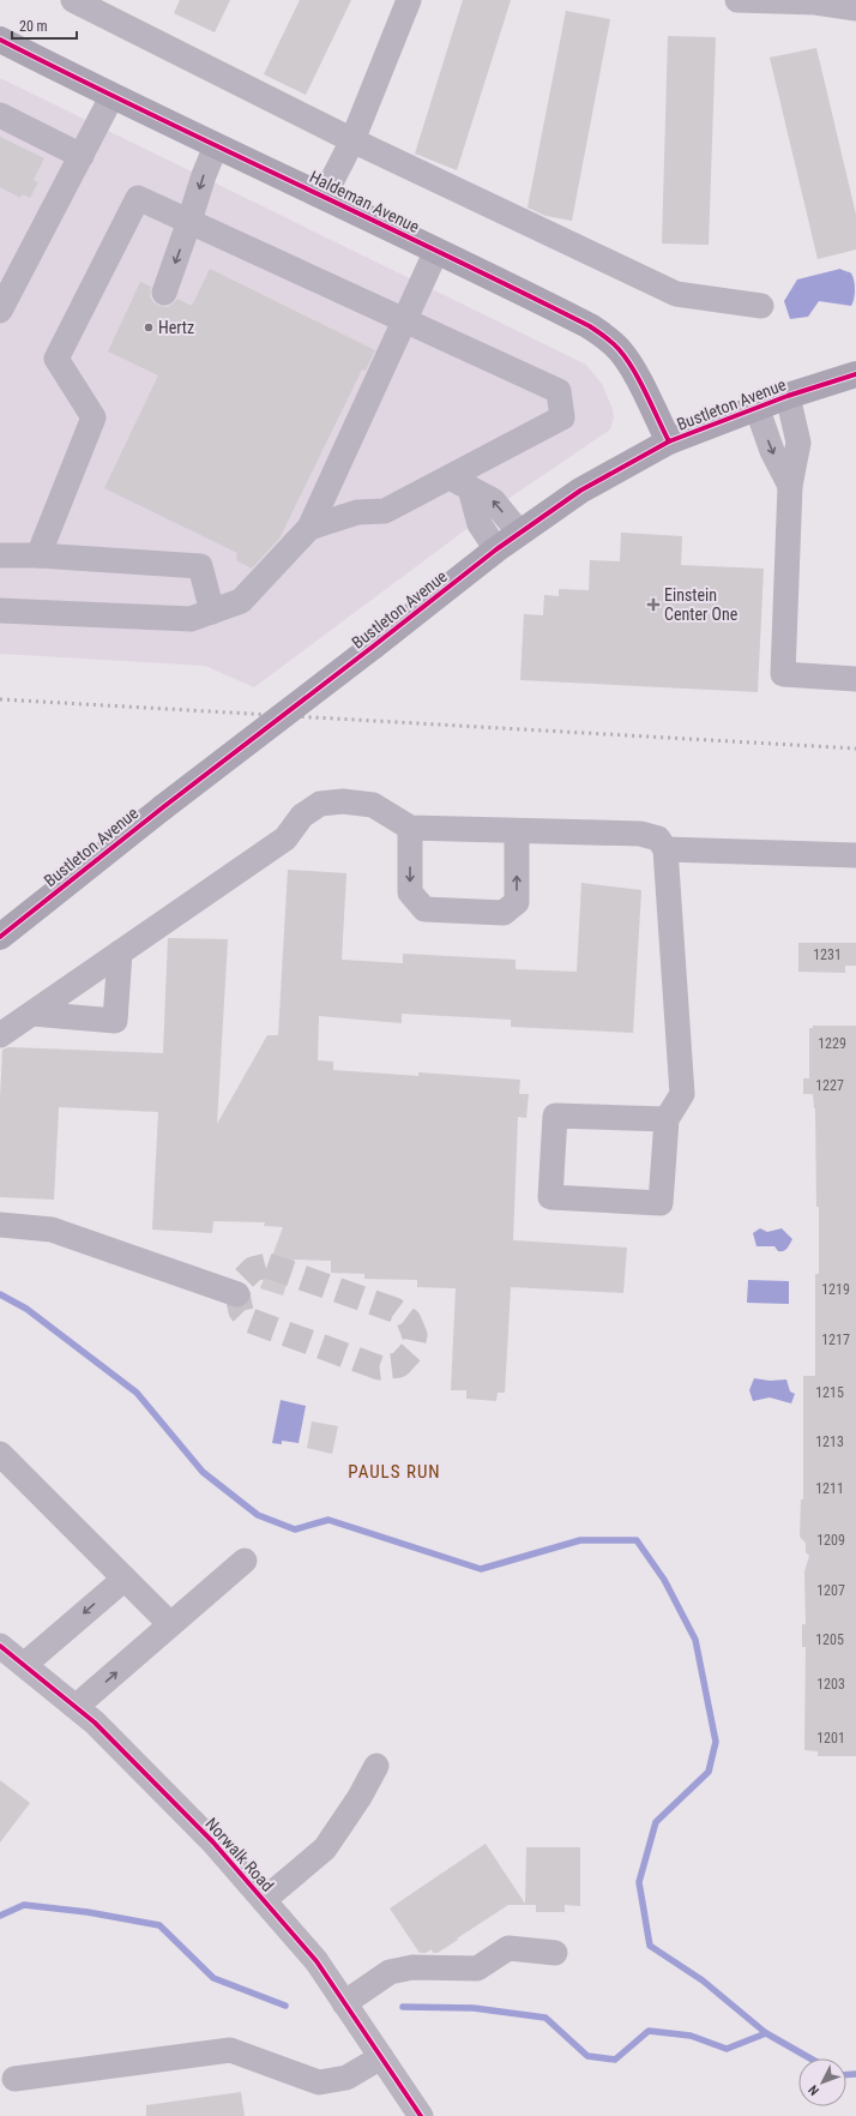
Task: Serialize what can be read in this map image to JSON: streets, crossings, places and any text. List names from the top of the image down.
{
  "streets": {
    "main road": ["Haldeman Avenue", "Bustleton Avenue"],
    "street": ["Norwalk Road"]
  },
  "crossings": [
    ["Haldeman Avenue", "Bustleton Avenue"]
  ],
  "districts": ["PAULS RUN"],
  "places": {
    "other": ["Hertz"],
    "health": ["Einstein Center One"]
  },
  "house_numbers": [
    "1231",
    "1229",
    "1227",
    "1219",
    "1217",
    "1215",
    "1213",
    "1211",
    "1209",
    "1207",
    "1205",
    "1203",
    "1201"
  ],
  "scale_bar": "20 m",
  "north": "bottom left"
}
